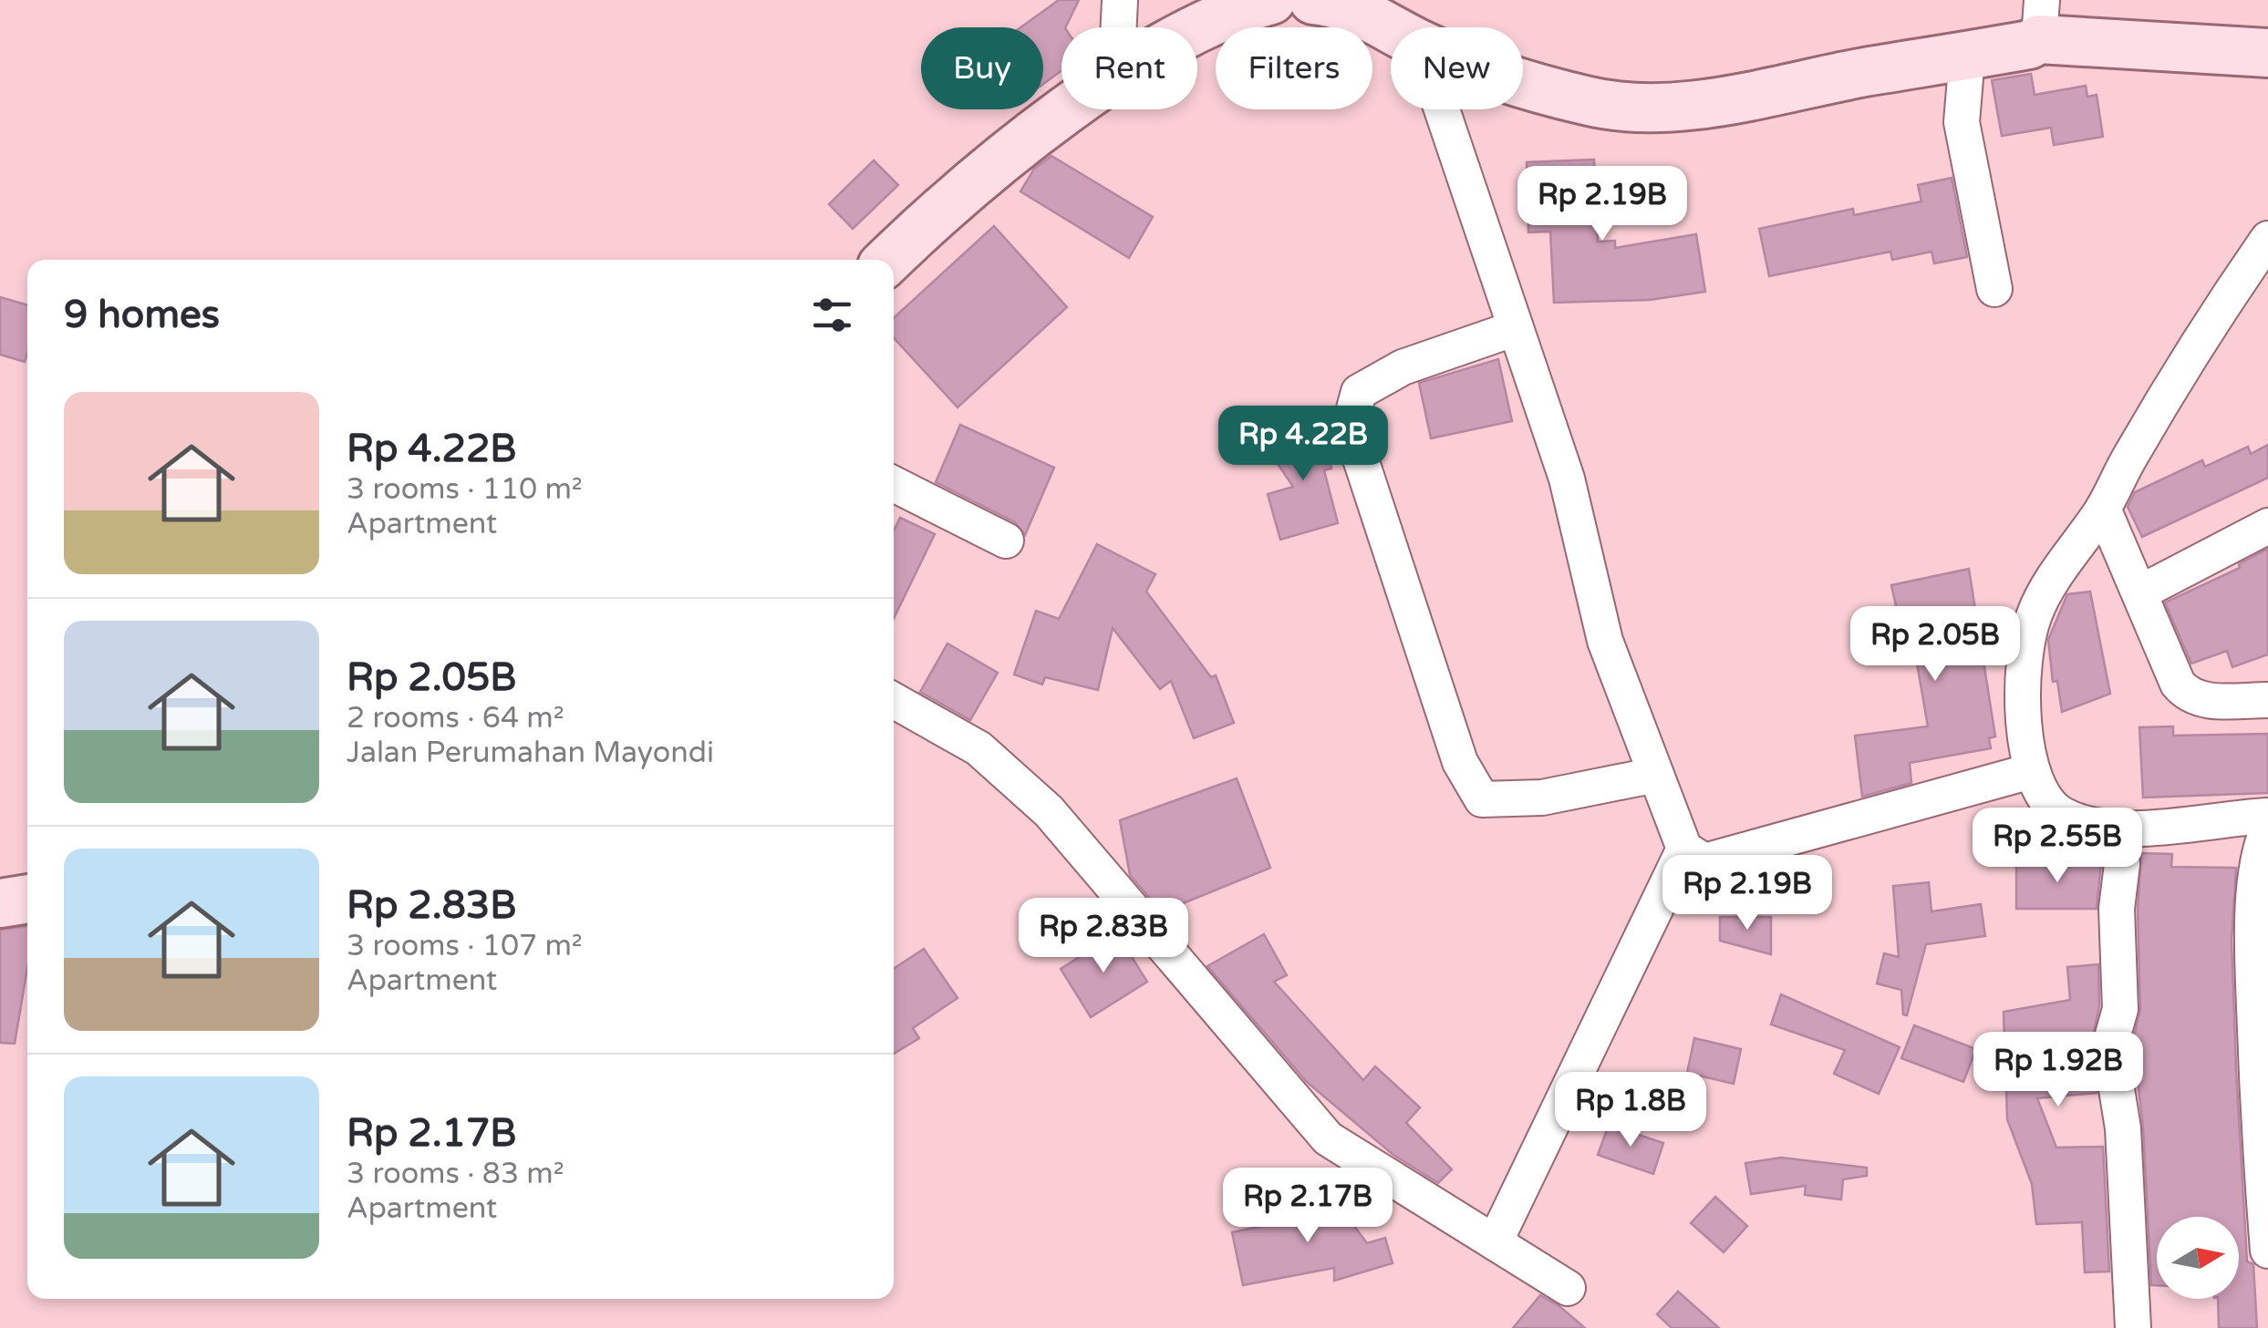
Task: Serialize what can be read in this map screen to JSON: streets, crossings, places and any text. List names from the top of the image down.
{
  "north": "right",
  "page": {
    "chip": [
      "Buy",
      "Rent",
      "Filters",
      "New"
    ],
    "price": [
      "Rp 2.19B",
      "Rp 4.22B",
      "Rp 2.05B",
      "Rp 2.55B",
      "Rp 2.19B",
      "Rp 2.83B",
      "Rp 1.92B",
      "Rp 1.8B",
      "Rp 2.17B"
    ],
    "heading": "9 homes",
    "list": [
      {
        "name": "Rp 4.22B",
        "note": "3 rooms · 110 m² · Apartment"
      },
      {
        "name": "Rp 2.05B",
        "note": "2 rooms · 64 m² · Jalan Perumahan Mayondi"
      },
      {
        "name": "Rp 2.83B",
        "note": "3 rooms · 107 m² · Apartment"
      },
      {
        "name": "Rp 2.17B",
        "note": "3 rooms · 83 m² · Apartment"
      }
    ]
  }
}
